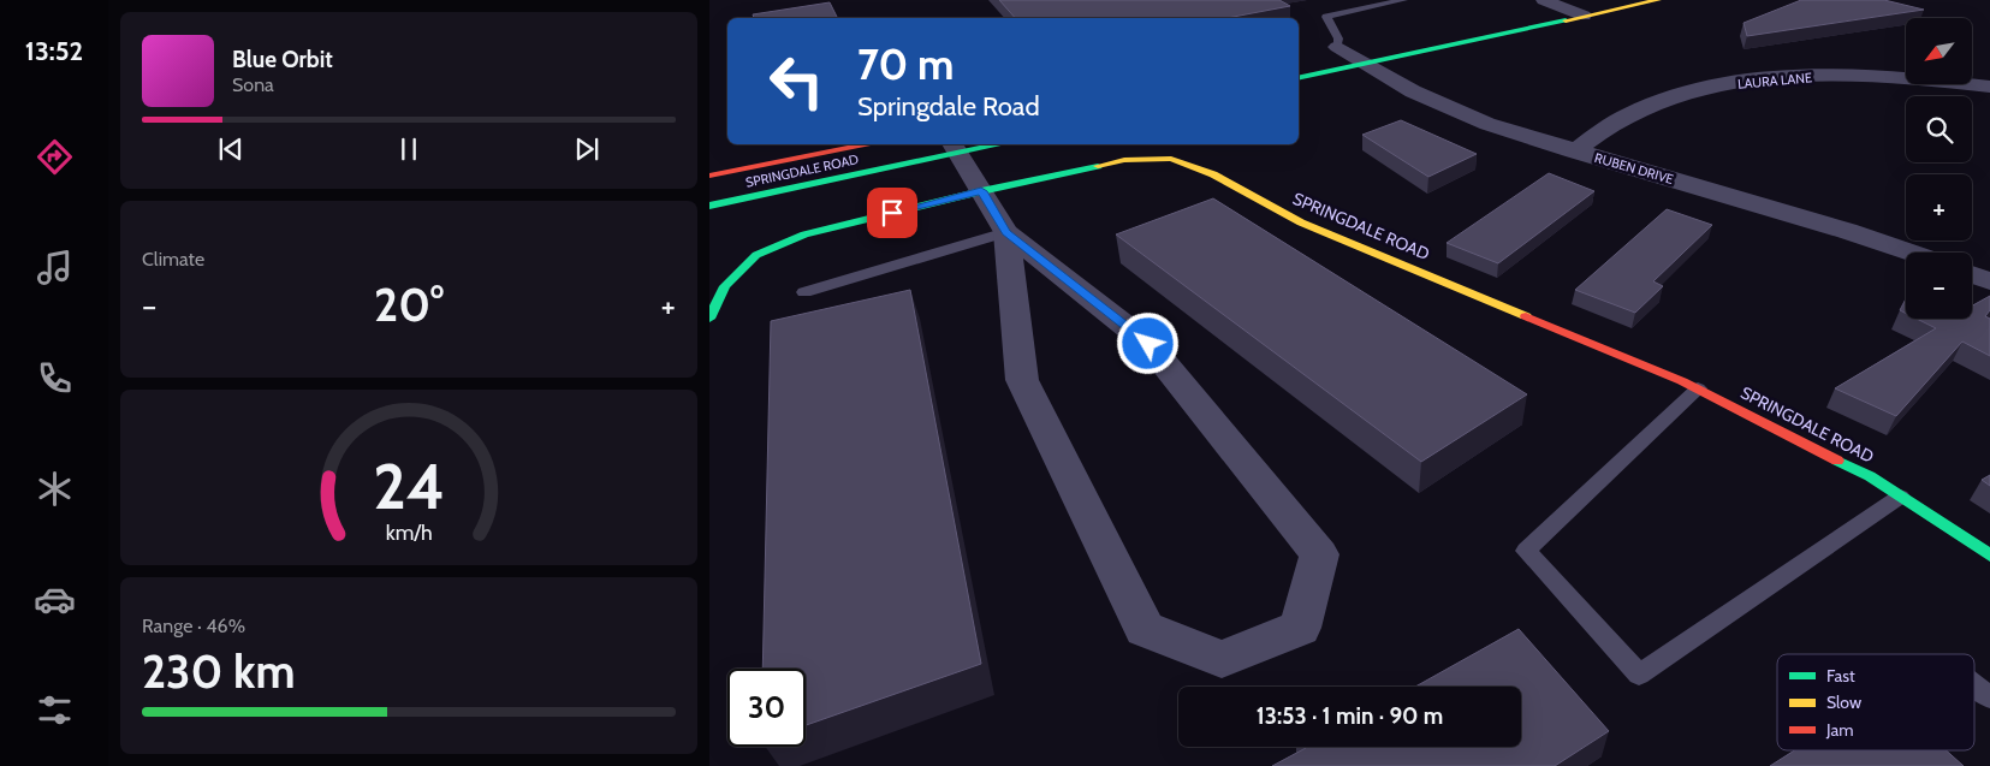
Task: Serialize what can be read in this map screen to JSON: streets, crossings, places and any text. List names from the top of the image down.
{
  "streets": {
    "street": ["LAURA LANE", "RUBEN DRIVE", "SPRINGDALE ROAD"]
  },
  "crossings": [
    ["LAURA LANE", "RUBEN DRIVE"]
  ],
  "legend": ["Fast", "Slow", "Jam"],
  "north": "bottom left",
  "page": {
    "tabs": "13:52",
    "map_buttons": ["+", "−"],
    "turn": ["70 m", "Springdale Road"],
    "song": ["Blue Orbit", "Sona"],
    "tile": [
      "Climate",
      ["Range · 46%", "230 km"]
    ],
    "heat": ["−", "20°", "+"],
    "limit": "30",
    "trip": "13:53 · 1 min · 90 m",
    "gauge": ["24", "km/h"]
  }
}
